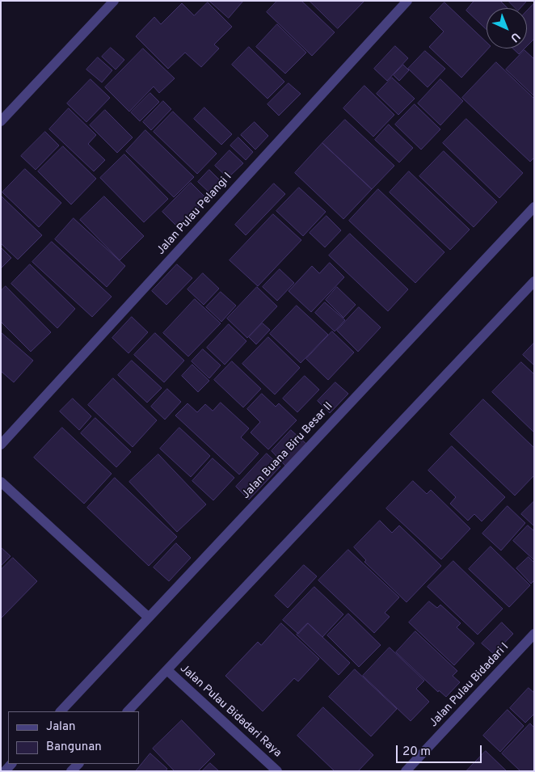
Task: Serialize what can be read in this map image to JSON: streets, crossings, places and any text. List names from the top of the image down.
{
  "streets": {
    "street": [
      "Jalan Pulau Pelangi I",
      "Jalan Buana Biru Besar II",
      "Jalan Pulau Bidadari I",
      "Jalan Pulau Bidadari Raya"
    ]
  },
  "legend": ["Jalan", "Bangunan"],
  "scale_bar": "20 m",
  "north": "bottom right"
}
